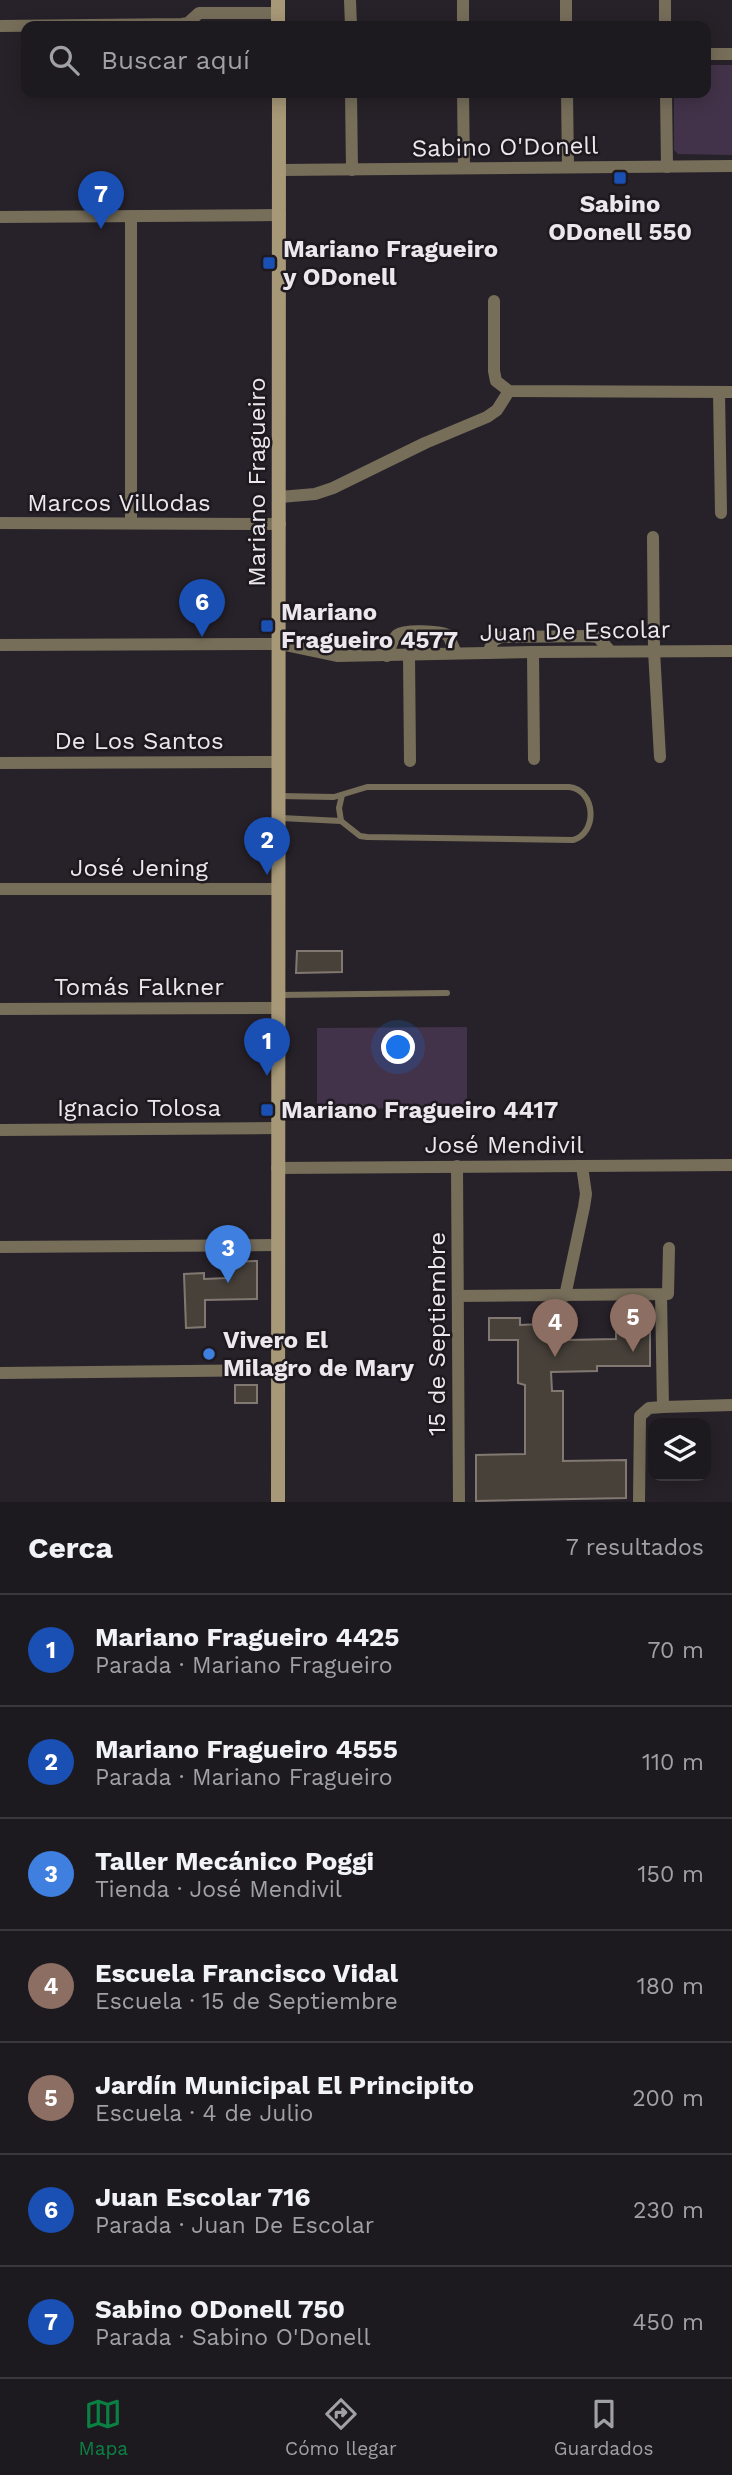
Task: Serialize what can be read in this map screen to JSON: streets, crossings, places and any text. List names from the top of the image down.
{
  "streets": {
    "main road": ["Mariano Fragueiro"],
    "street": [
      "Sabino O'Donell",
      "Marcos Villodas",
      "Juan De Escolar",
      "De Los Santos",
      "José Jening",
      "Tomás Falkner",
      "Ignacio Tolosa",
      "José Mendivil",
      "15 de Septiembre"
    ]
  },
  "crossings": [
    ["Sabino O'Donell", "Mariano Fragueiro"],
    ["Mariano Fragueiro", "Marcos Villodas"],
    ["Mariano Fragueiro", "Juan De Escolar"],
    ["Mariano Fragueiro", "De Los Santos"],
    ["Mariano Fragueiro", "José Jening"],
    ["Mariano Fragueiro", "Tomás Falkner"],
    ["Mariano Fragueiro", "Ignacio Tolosa"],
    ["Mariano Fragueiro", "José Mendivil"],
    ["José Mendivil", "15 de Septiembre"]
  ],
  "places": {
    "transit": [
      "Sabino ODonell 550",
      "Mariano Fragueiro y ODonell",
      "Mariano Fragueiro 4577",
      "Mariano Fragueiro 4417"
    ],
    "other": ["Vivero El Milagro de Mary"]
  },
  "page": {
    "search": "Buscar aquí",
    "pins": [
      "7",
      "6",
      "2",
      "1",
      "3",
      "5",
      "4"
    ],
    "heading": ["Cerca", "7 resultados"],
    "list": [
      {
        "mark": "1",
        "name": "Mariano Fragueiro 4425",
        "note": "Parada · Mariano Fragueiro",
        "value": "70 m"
      },
      {
        "mark": "2",
        "name": "Mariano Fragueiro 4555",
        "note": "Parada · Mariano Fragueiro",
        "value": "110 m"
      },
      {
        "mark": "3",
        "name": "Taller Mecánico Poggi",
        "note": "Tienda · José Mendivil",
        "value": "150 m"
      },
      {
        "mark": "4",
        "name": "Escuela Francisco Vidal",
        "note": "Escuela · 15 de Septiembre",
        "value": "180 m"
      },
      {
        "mark": "5",
        "name": "Jardín Municipal El Principito",
        "note": "Escuela · 4 de Julio",
        "value": "200 m"
      },
      {
        "mark": "6",
        "name": "Juan Escolar 716",
        "note": "Parada · Juan De Escolar",
        "value": "230 m"
      },
      {
        "mark": "7",
        "name": "Sabino ODonell 750",
        "note": "Parada · Sabino O'Donell",
        "value": "450 m"
      }
    ],
    "nav": ["Mapa", "Cómo llegar", "Guardados"]
  }
}
